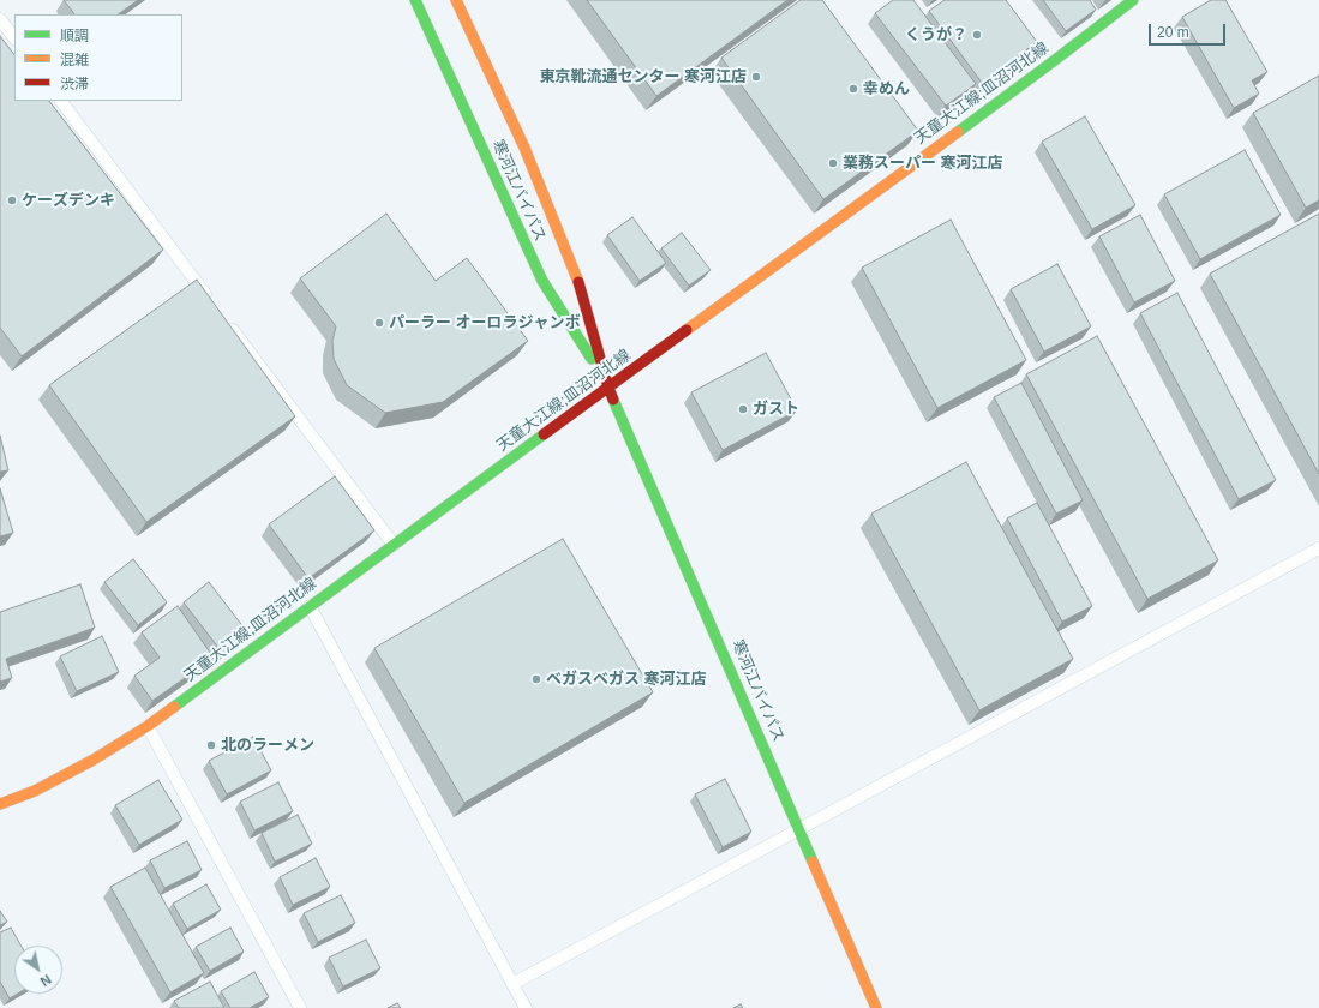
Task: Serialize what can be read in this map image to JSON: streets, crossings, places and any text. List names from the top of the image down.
{
  "streets": {
    "main road": ["天童大江線;皿沼河北線", "寒河江バイパス"]
  },
  "crossings": [
    ["天童大江線;皿沼河北線", "寒河江バイパス"]
  ],
  "places": [
    "くうが？",
    "東京靴流通センター 寒河江店",
    "幸めん",
    "業務スーパー 寒河江店",
    "ケーズデンキ",
    "パーラー オーロラジャンボ",
    "ガスト",
    "ベガスベガス 寒河江店",
    "北のラーメン"
  ],
  "legend": ["順調", "混雑", "渋滞"],
  "scale_bar": "20 m",
  "north": "bottom right"
}
